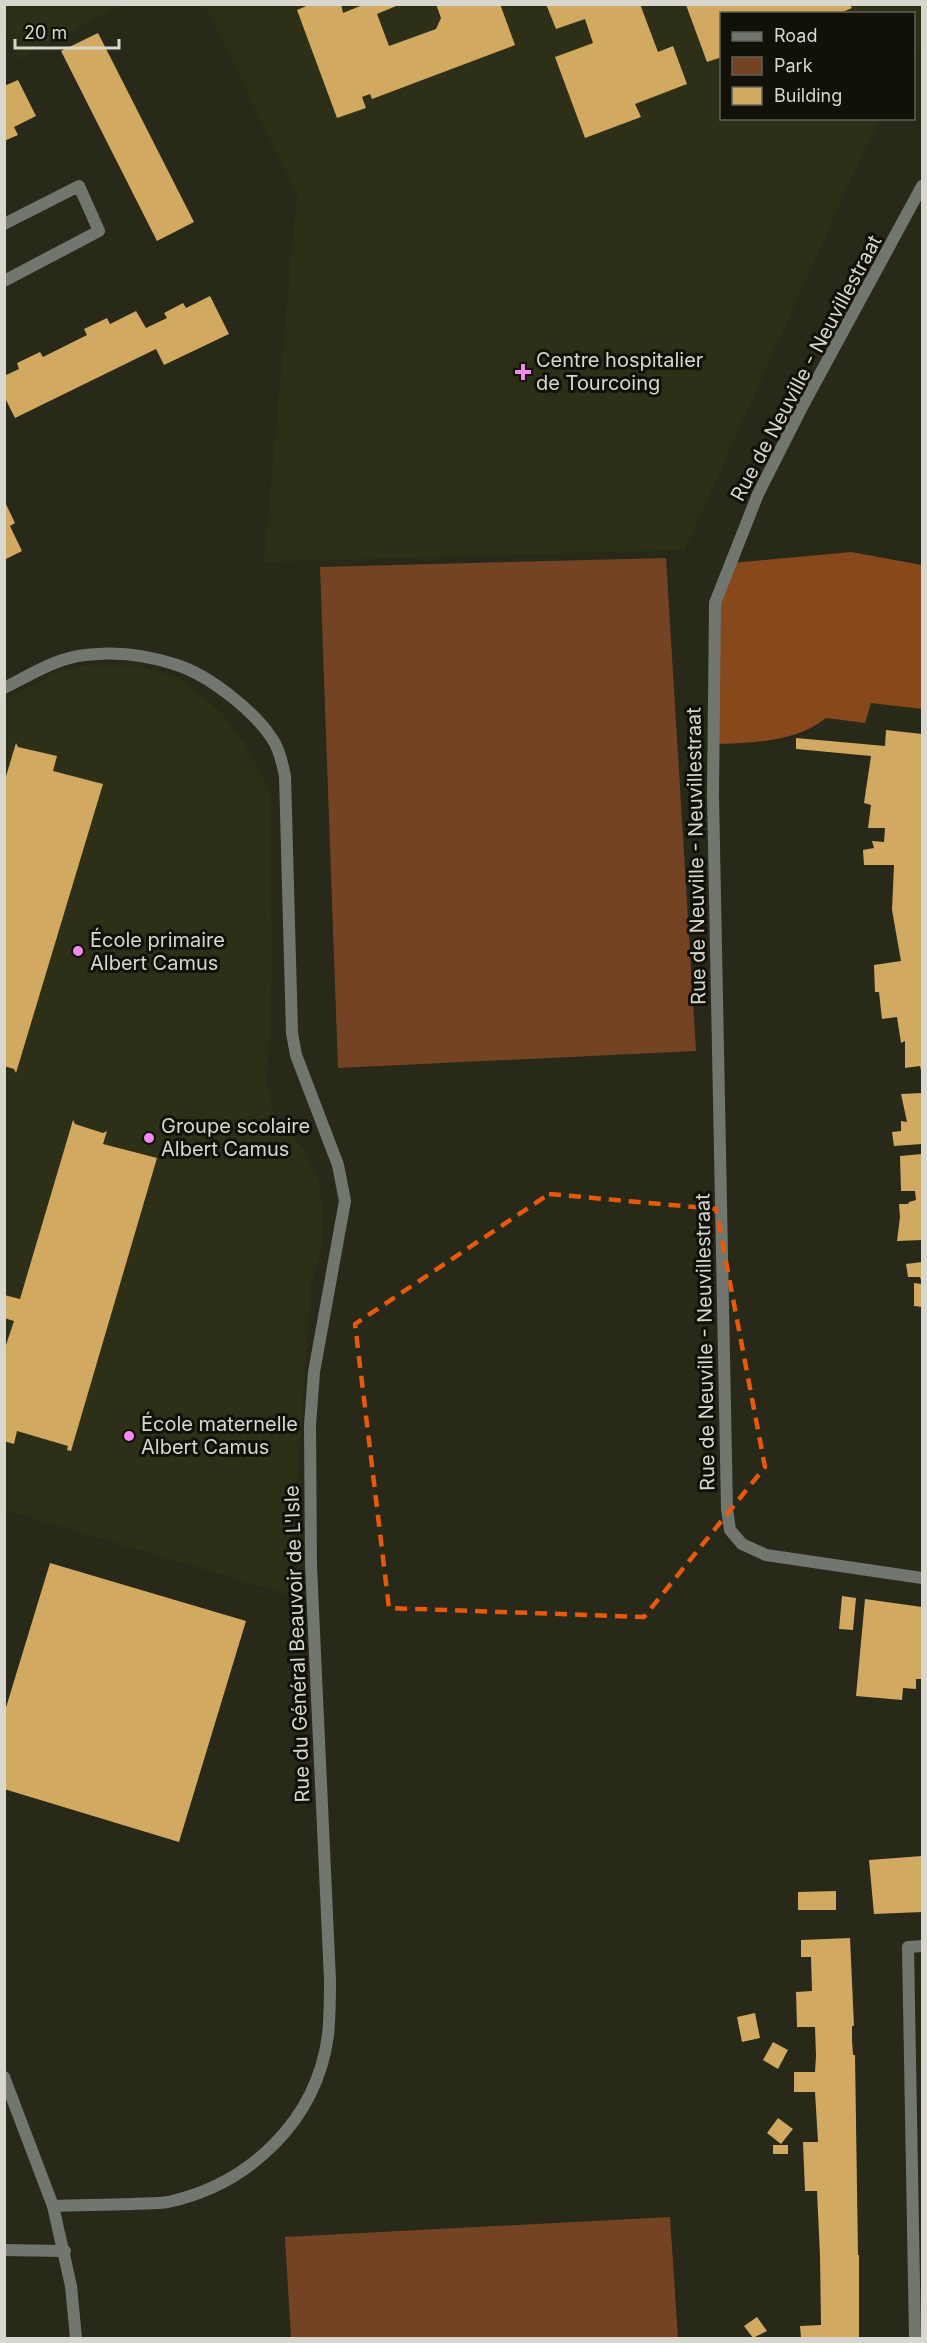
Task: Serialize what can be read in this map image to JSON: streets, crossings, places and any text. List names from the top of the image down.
{
  "streets": {
    "street": ["Rue de Neuville - Neuvillestraat", "Rue du Général Beauvoir de L'Isle"]
  },
  "places": {
    "health": ["Centre hospitalier de Tourcoing"],
    "other": ["École primaire Albert Camus", "Groupe scolaire Albert Camus", "École maternelle Albert Camus"]
  },
  "legend": ["Road", "Park", "Building"],
  "scale_bar": "20 m"
}
